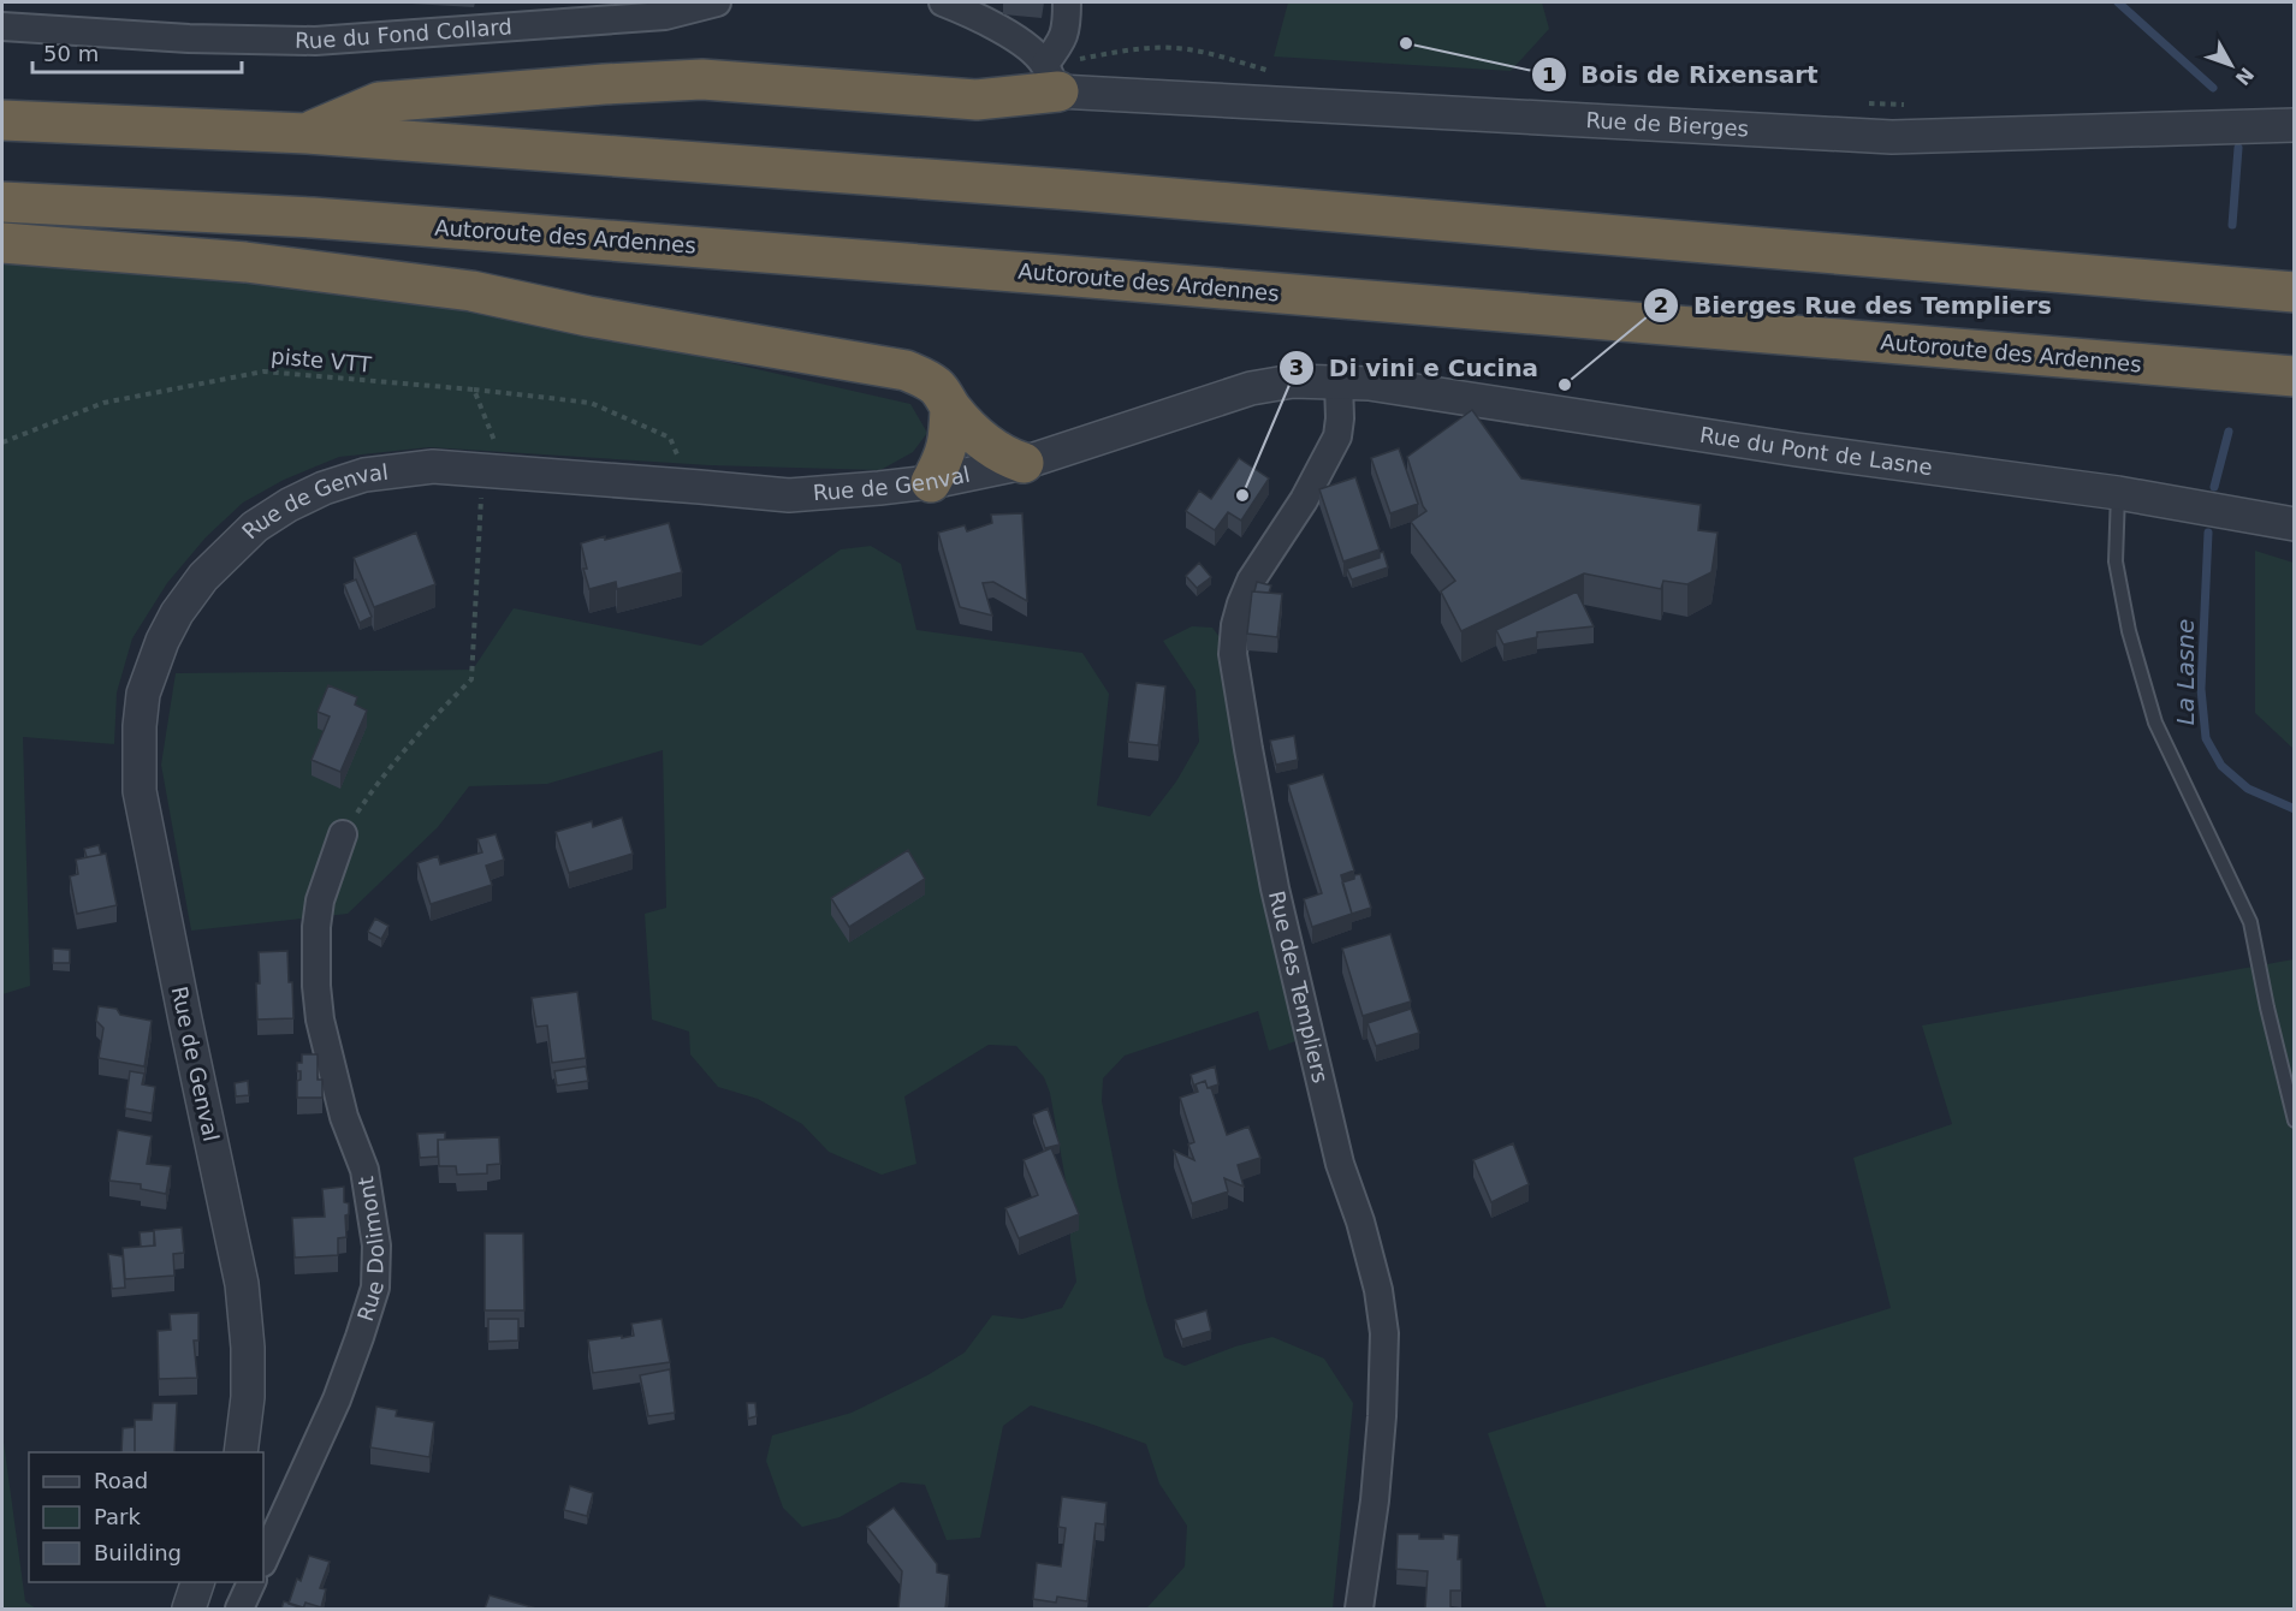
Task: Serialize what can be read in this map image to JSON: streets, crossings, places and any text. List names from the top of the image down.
{
  "streets": {
    "highway": ["Autoroute des Ardennes"],
    "street": [
      "Rue du Fond Collard",
      "Rue de Bierges",
      "Rue du Pont de Lasne",
      "Rue de Genval",
      "Rue des Templiers",
      "Rue Dolimont"
    ],
    "path": ["piste VTT"]
  },
  "crossings": [
    ["piste VTT", "Rue de Genval"],
    ["Rue du Pont de Lasne", "Rue de Genval"],
    ["Rue du Pont de Lasne", "Rue des Templiers"],
    ["Rue de Genval", "Rue des Templiers"]
  ],
  "water": ["La Lasne"],
  "places": ["Bois de Rixensart", "Bierges Rue des Templiers", "Di vini e Cucina"],
  "legend": ["Road", "Park", "Building"],
  "scale_bar": "50 m",
  "north": "bottom right"
}
